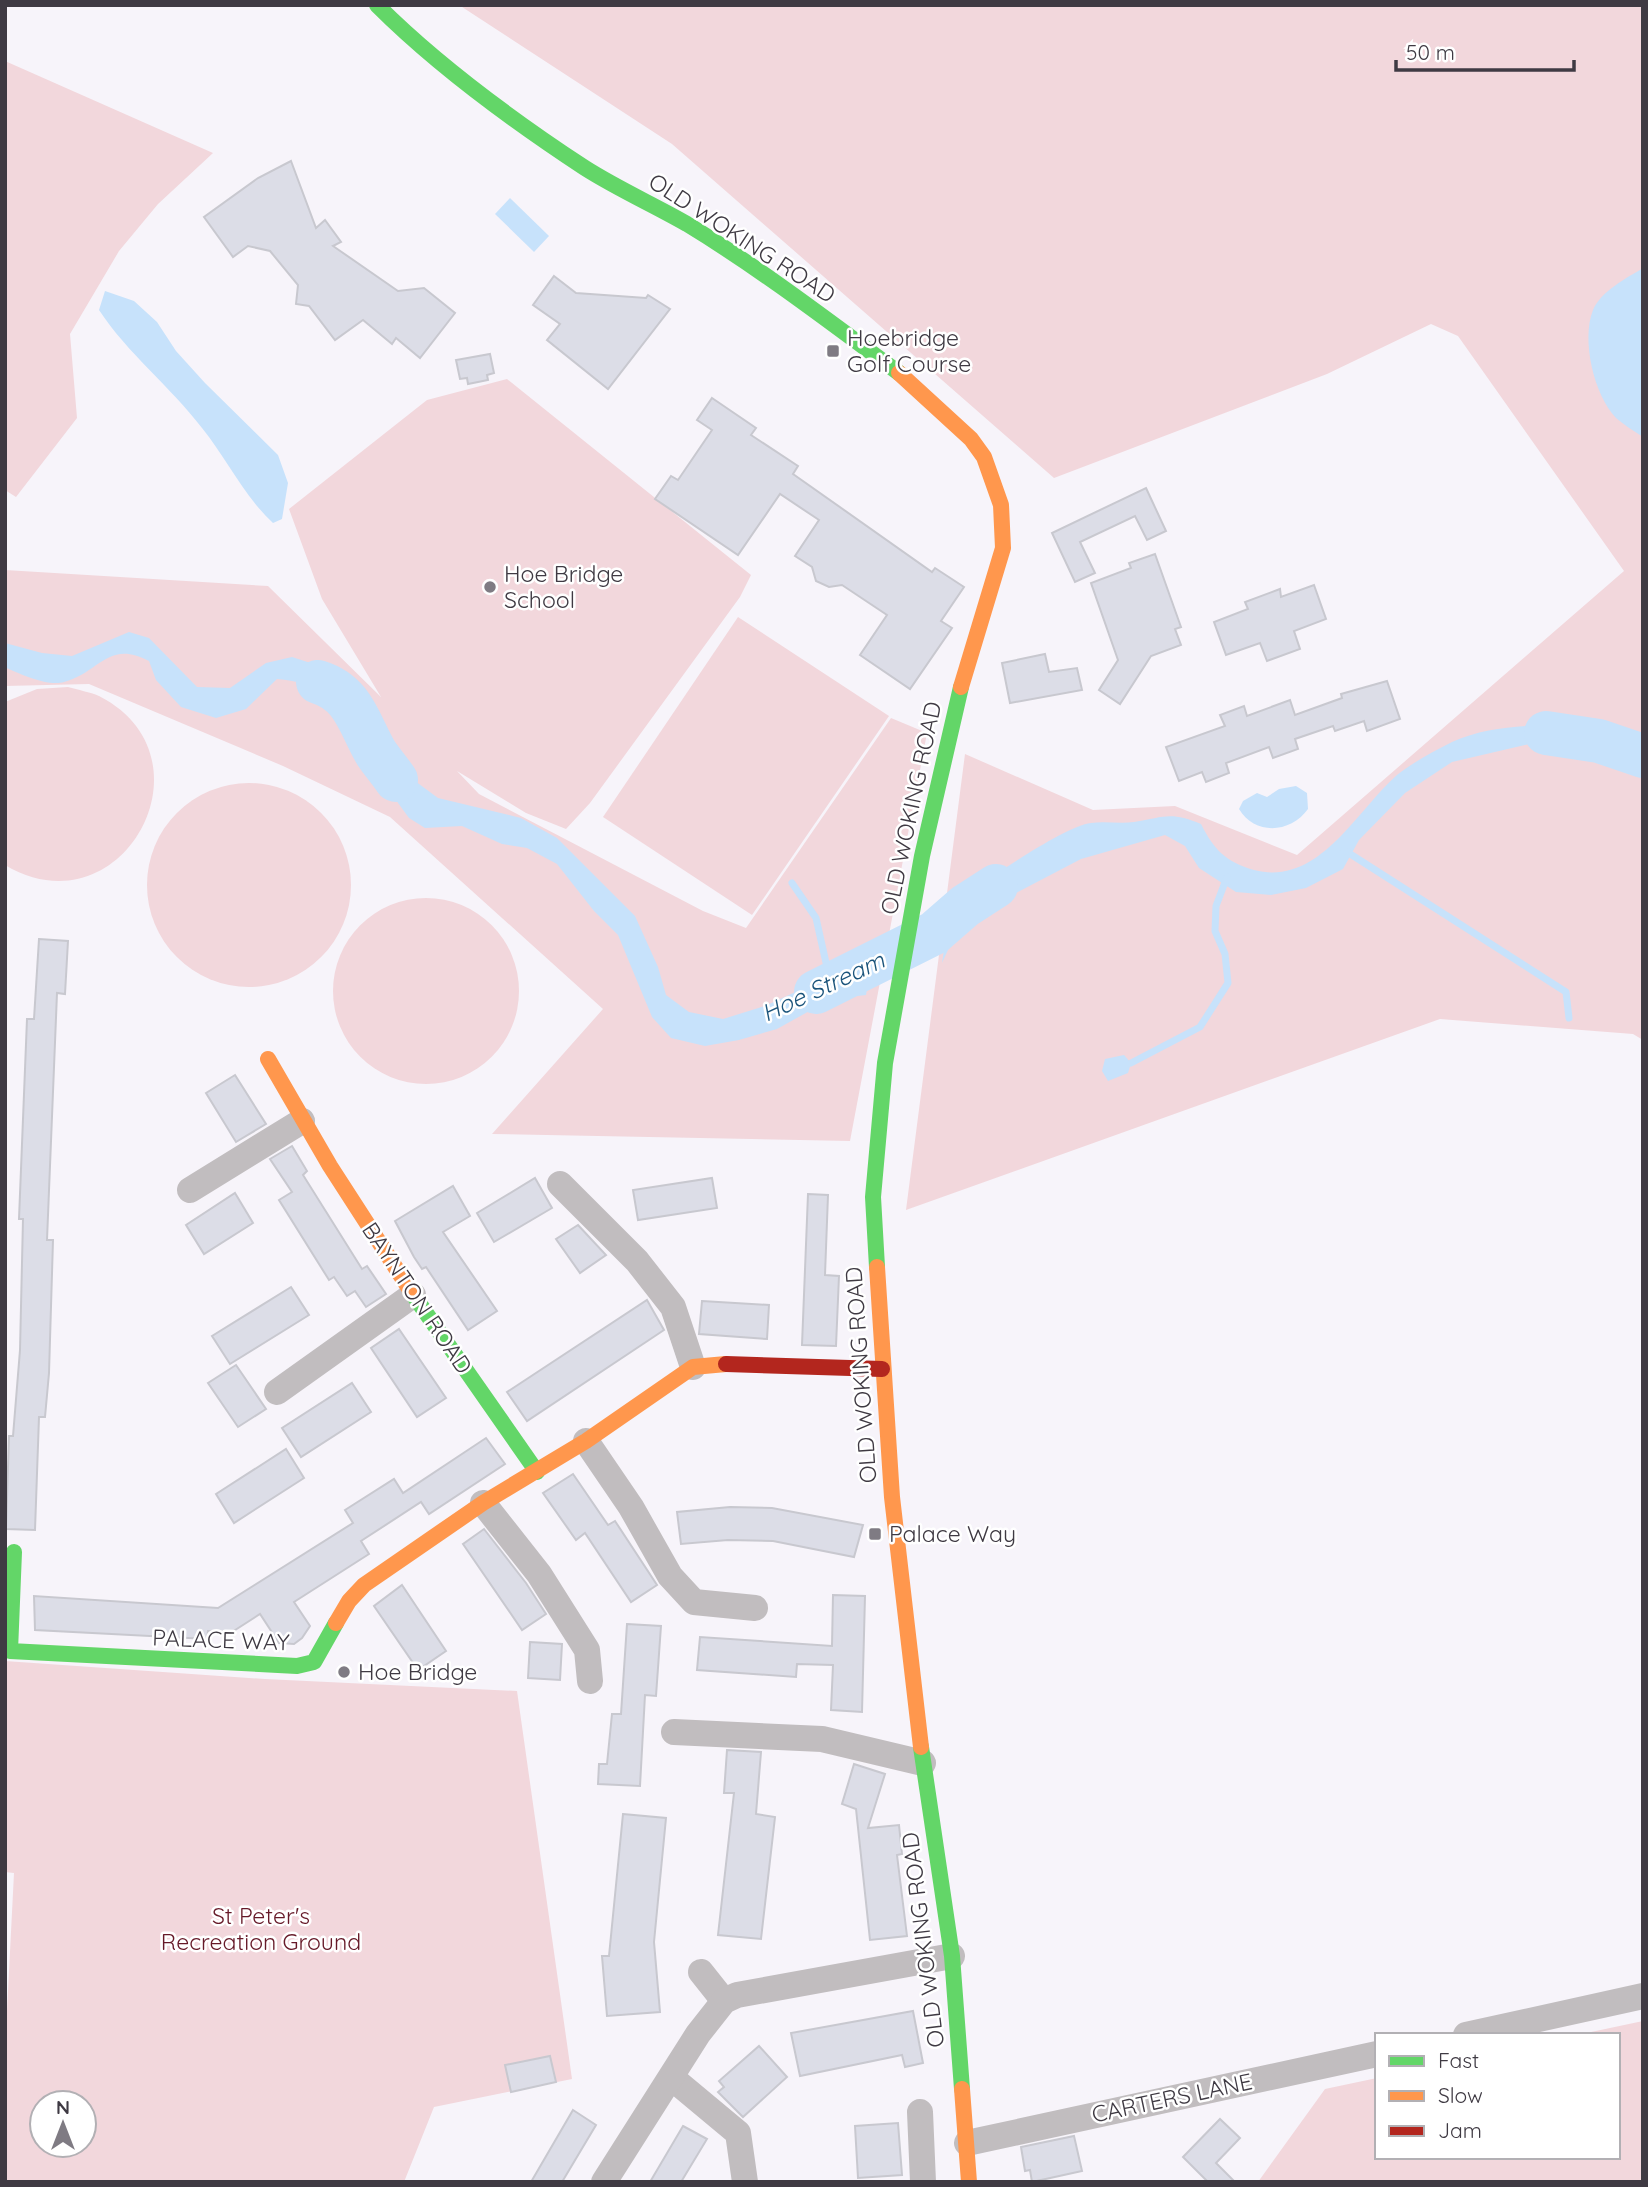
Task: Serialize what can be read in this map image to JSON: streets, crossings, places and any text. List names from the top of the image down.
{
  "streets": {
    "main road": ["OLD WOKING ROAD", "BAYNTON ROAD", "PALACE WAY"],
    "street": ["CARTERS LANE"]
  },
  "crossings": [
    ["OLD WOKING ROAD", "PALACE WAY"],
    ["OLD WOKING ROAD", "CARTERS LANE"],
    ["BAYNTON ROAD", "PALACE WAY"]
  ],
  "water": ["Hoe Stream"],
  "parks": ["St Peter's Recreation Ground"],
  "places": {
    "transit": ["Hoebridge Golf Course", "Palace Way"],
    "other": ["Hoe Bridge School", "Hoe Bridge"]
  },
  "legend": ["Fast", "Slow", "Jam"],
  "scale_bar": "50 m",
  "north": "top"
}
